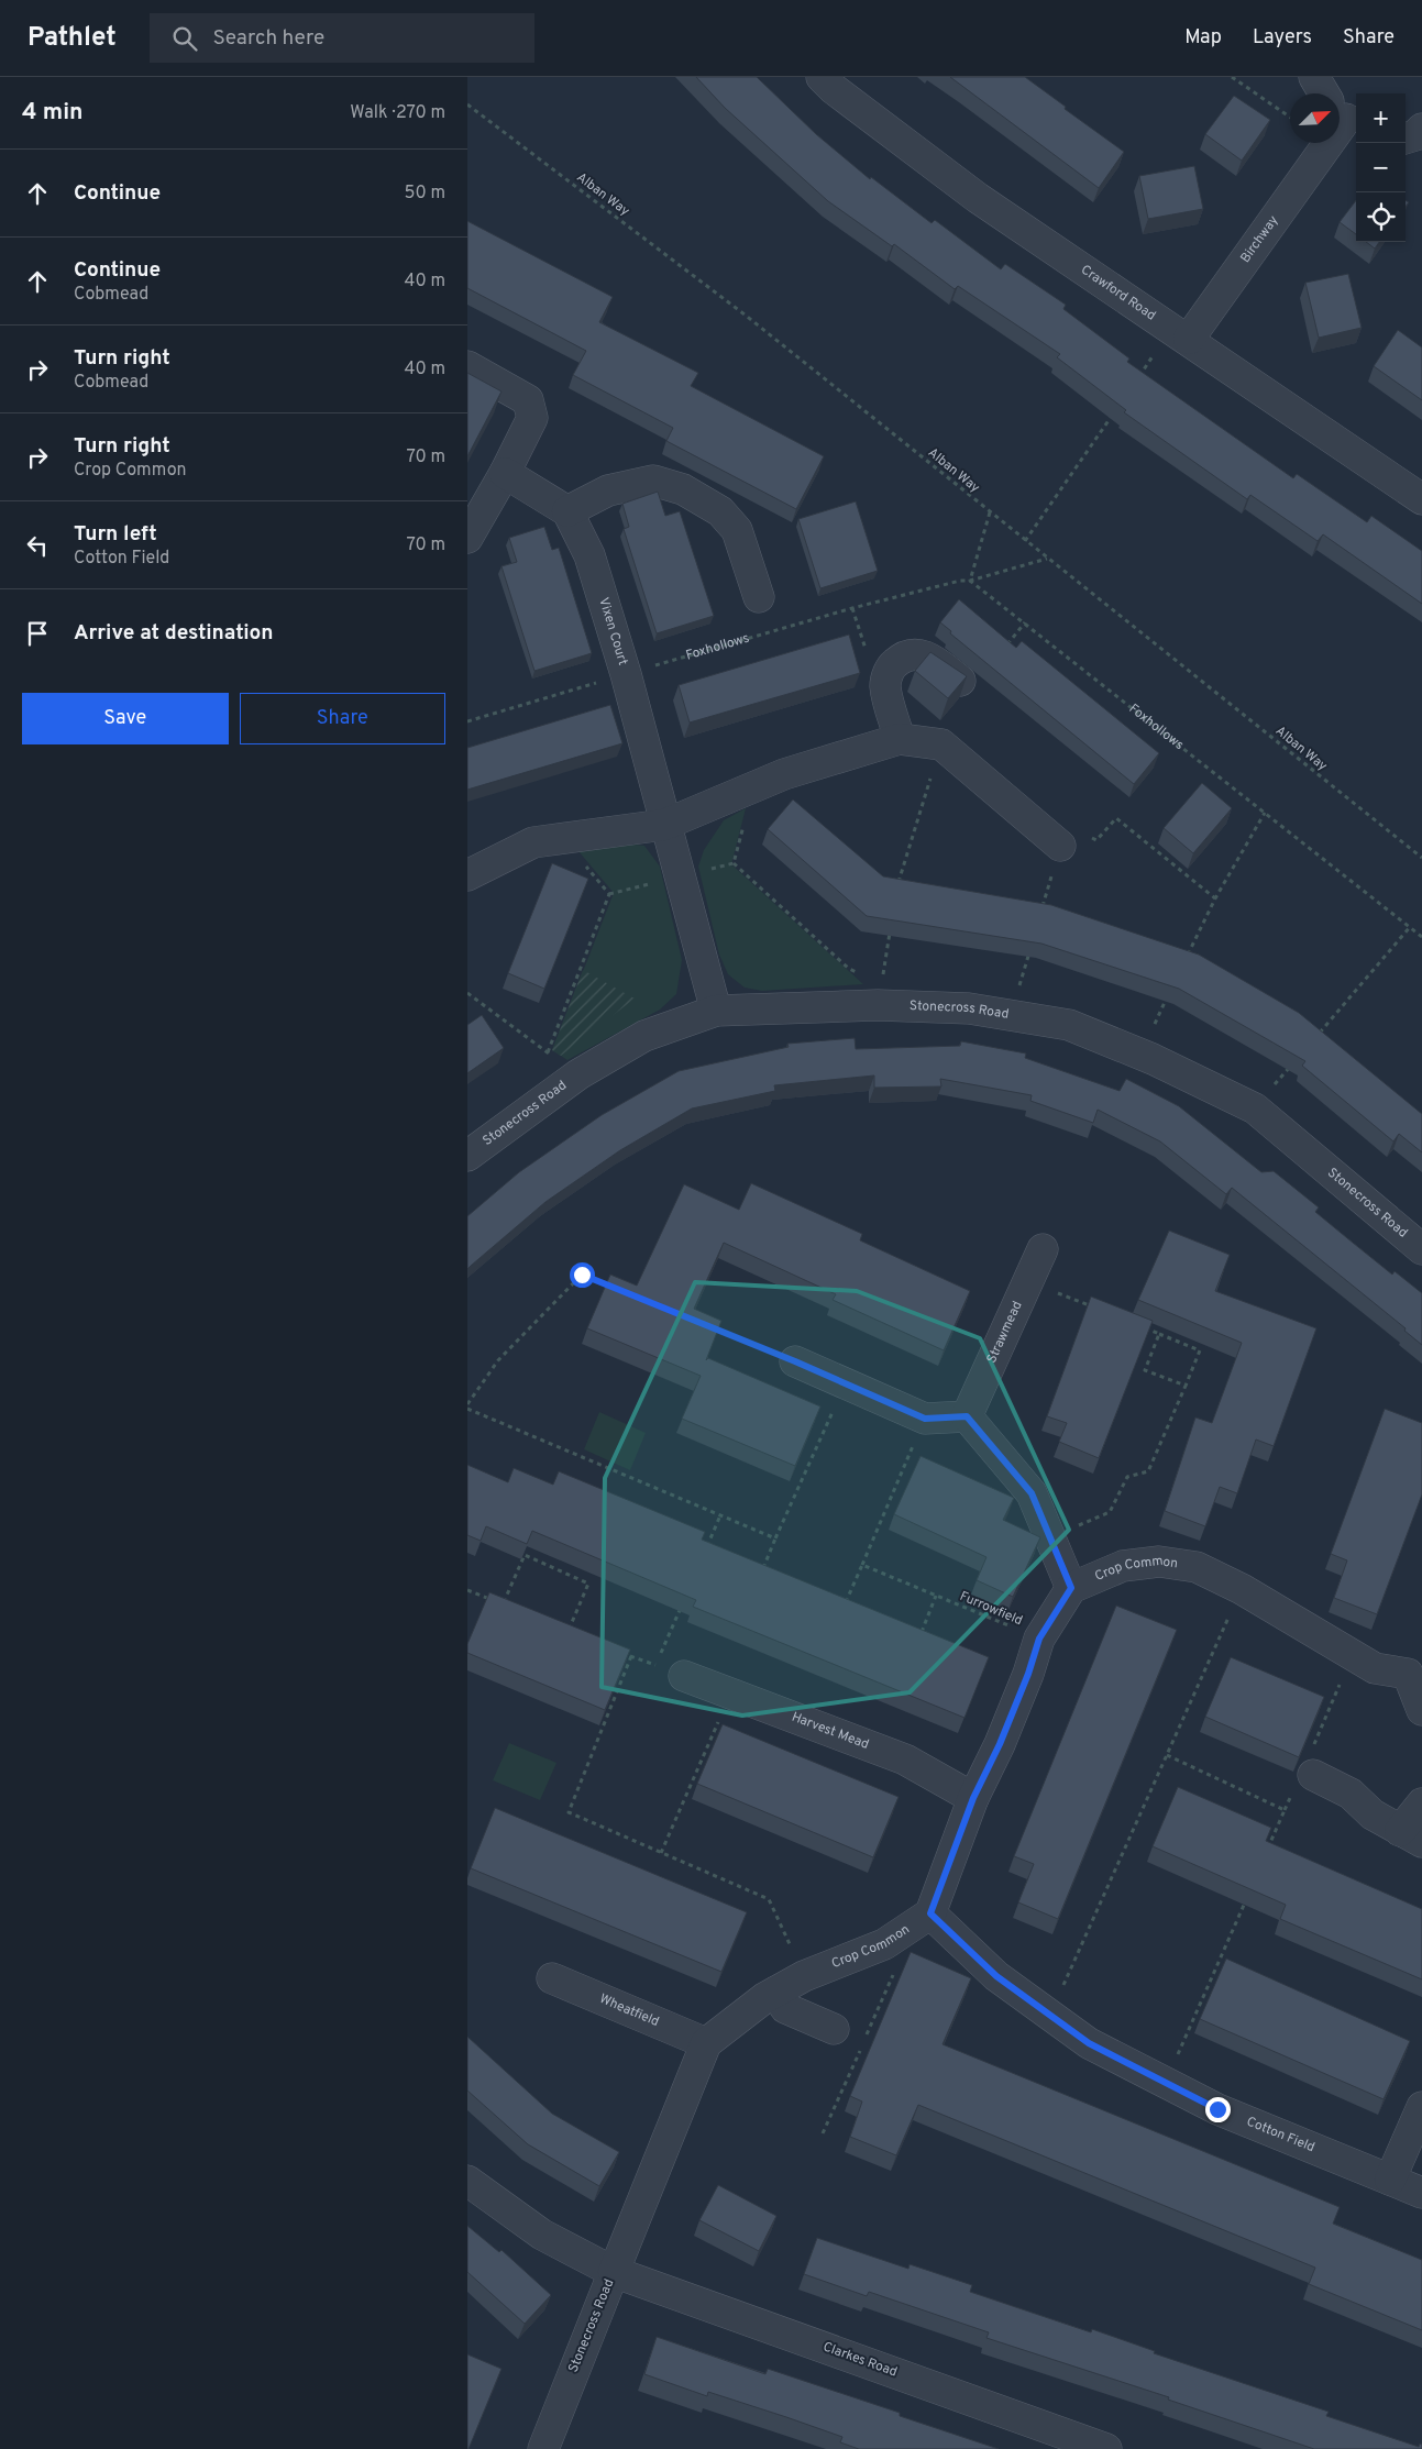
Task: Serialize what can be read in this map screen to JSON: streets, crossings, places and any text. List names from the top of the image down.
{
  "streets": {
    "street": [
      "Birchway",
      "Crawford Road",
      "Vixen Court",
      "Stonecross Road",
      "Strawmead",
      "Crop Common",
      "Harvest Mead",
      "Wheatfield",
      "Cotton Field",
      "Clarkes Road"
    ],
    "path": ["Alban Way", "Foxhollows", "Furrowfield"]
  },
  "crossings": [
    ["Alban Way", "Foxhollows"],
    ["Birchway", "Crawford Road"],
    ["Vixen Court", "Foxhollows"],
    ["Stonecross Road", "Clarkes Road"],
    ["Crop Common", "Wheatfield"],
    ["Crop Common", "Cotton Field"]
  ],
  "north": "top right",
  "page": {
    "header": "Pathlet",
    "search": "Search here",
    "nav": ["Map", "Layers", "Share"],
    "heading": ["4 min", "Walk · 270 m"],
    "map_buttons": ["+", "−"],
    "list": [
      ["Continue", "50 m"],
      ["Continue", "Cobmead", "40 m"],
      ["Turn right", "Cobmead", "40 m"],
      ["Turn right", "Crop Common", "70 m"],
      ["Turn left", "Cotton Field", "70 m"],
      "Arrive at destination"
    ],
    "buttons": ["Save", "Share"]
  }
}
